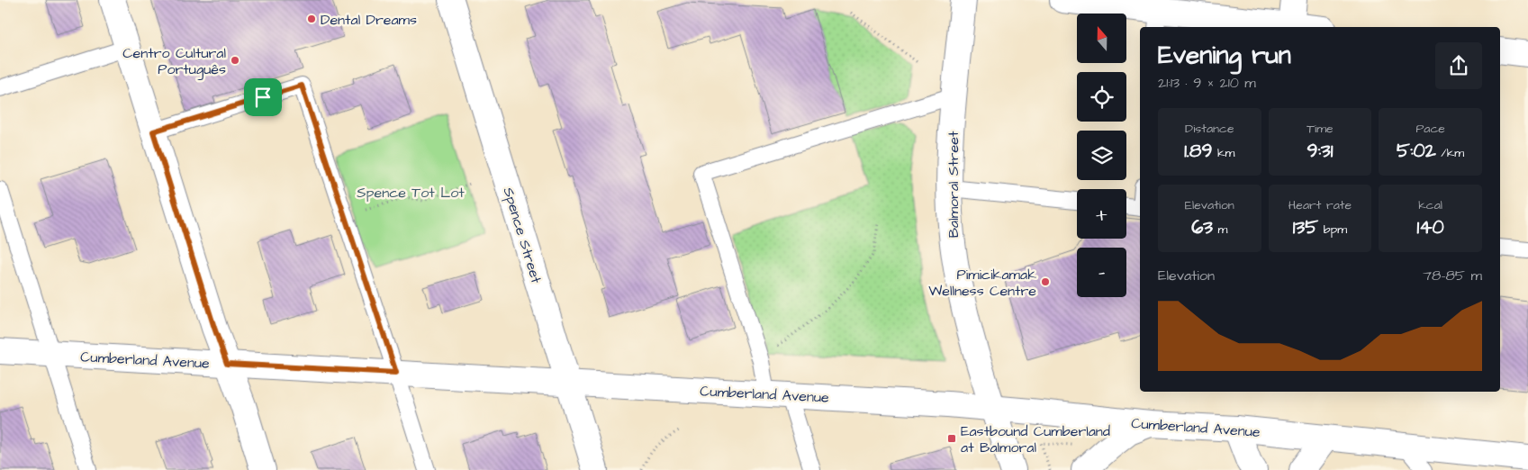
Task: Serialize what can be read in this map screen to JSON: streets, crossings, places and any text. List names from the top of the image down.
{
  "streets": {
    "main road": ["Balmoral Street", "Spence Street", "Cumberland Avenue"]
  },
  "crossings": [
    ["Balmoral Street", "Cumberland Avenue"],
    ["Spence Street", "Cumberland Avenue"]
  ],
  "parks": ["Spence Tot Lot"],
  "places": {
    "other": ["Dental Dreams", "Centro Cultural Português", "Pimicikamak Wellness Centre"],
    "transit": ["Eastbound Cumberland at Balmoral"]
  },
  "north": "top",
  "page": {
    "map_buttons": ["+", "−"],
    "heading": ["Evening run", "21:13 · 9 × 210 m"],
    "stats": [
      ["Distance", "1.89 km"],
      ["Time", "9:31"],
      ["Pace", "5:02 /km"],
      ["Elevation", "63 m"],
      ["Heart rate", "135 bpm"],
      ["kcal", "140"]
    ],
    "chart": ["Elevation", "78–85 m"]
  }
}
